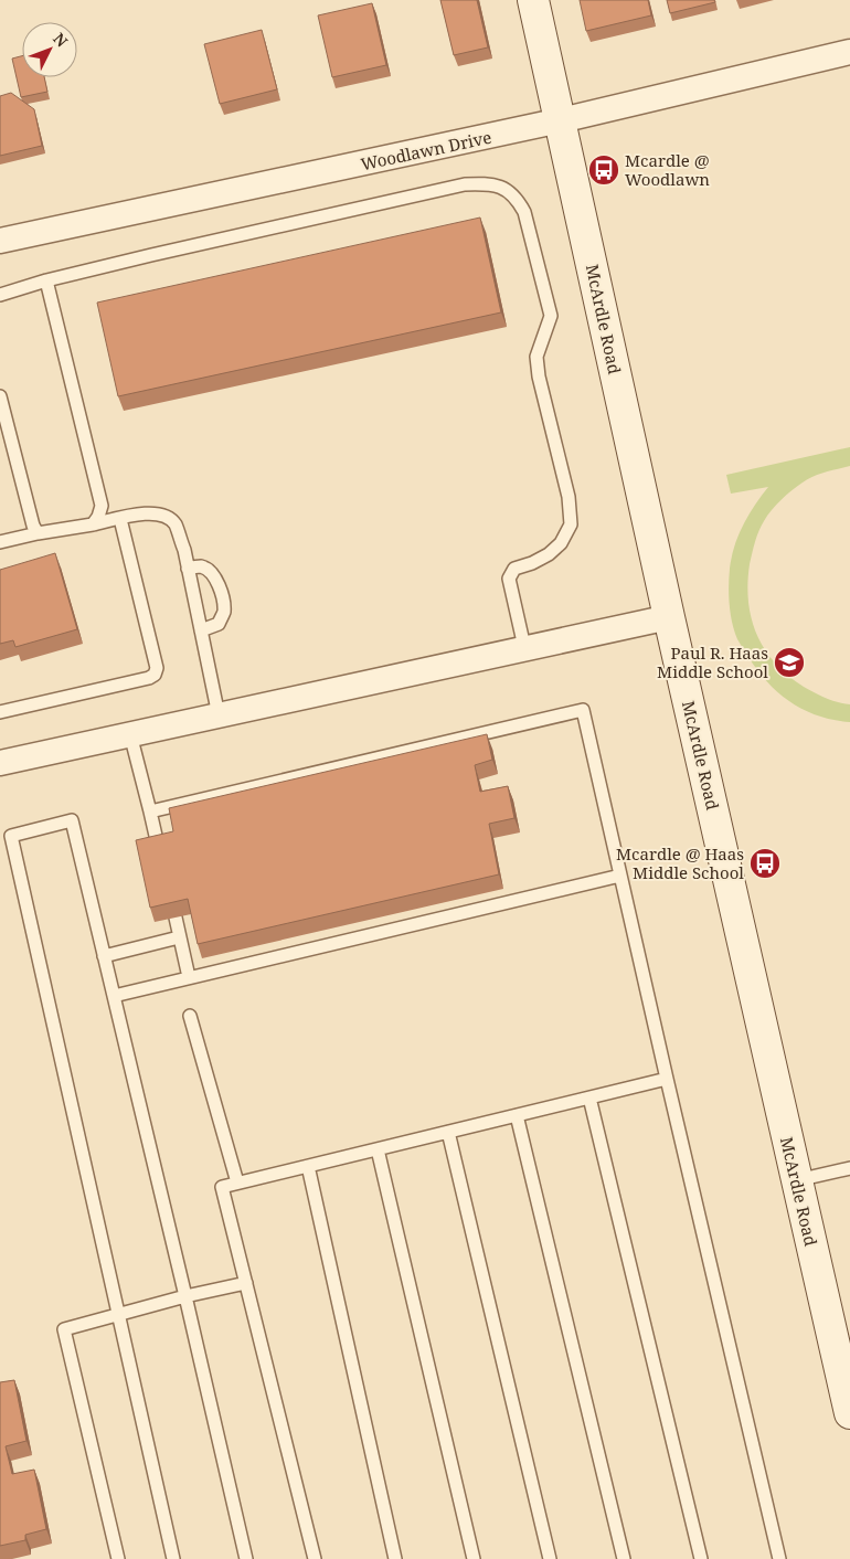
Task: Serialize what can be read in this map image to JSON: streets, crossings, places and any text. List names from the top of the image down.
{
  "streets": {
    "main road": ["McArdle Road"],
    "street": ["Woodlawn Drive"]
  },
  "crossings": [
    ["Woodlawn Drive", "McArdle Road"]
  ],
  "places": {
    "bus stop": ["Mcardle @ Woodlawn", "Mcardle @ Haas Middle School"],
    "school or university": ["Paul R. Haas Middle School"]
  },
  "north": "top right"
}
